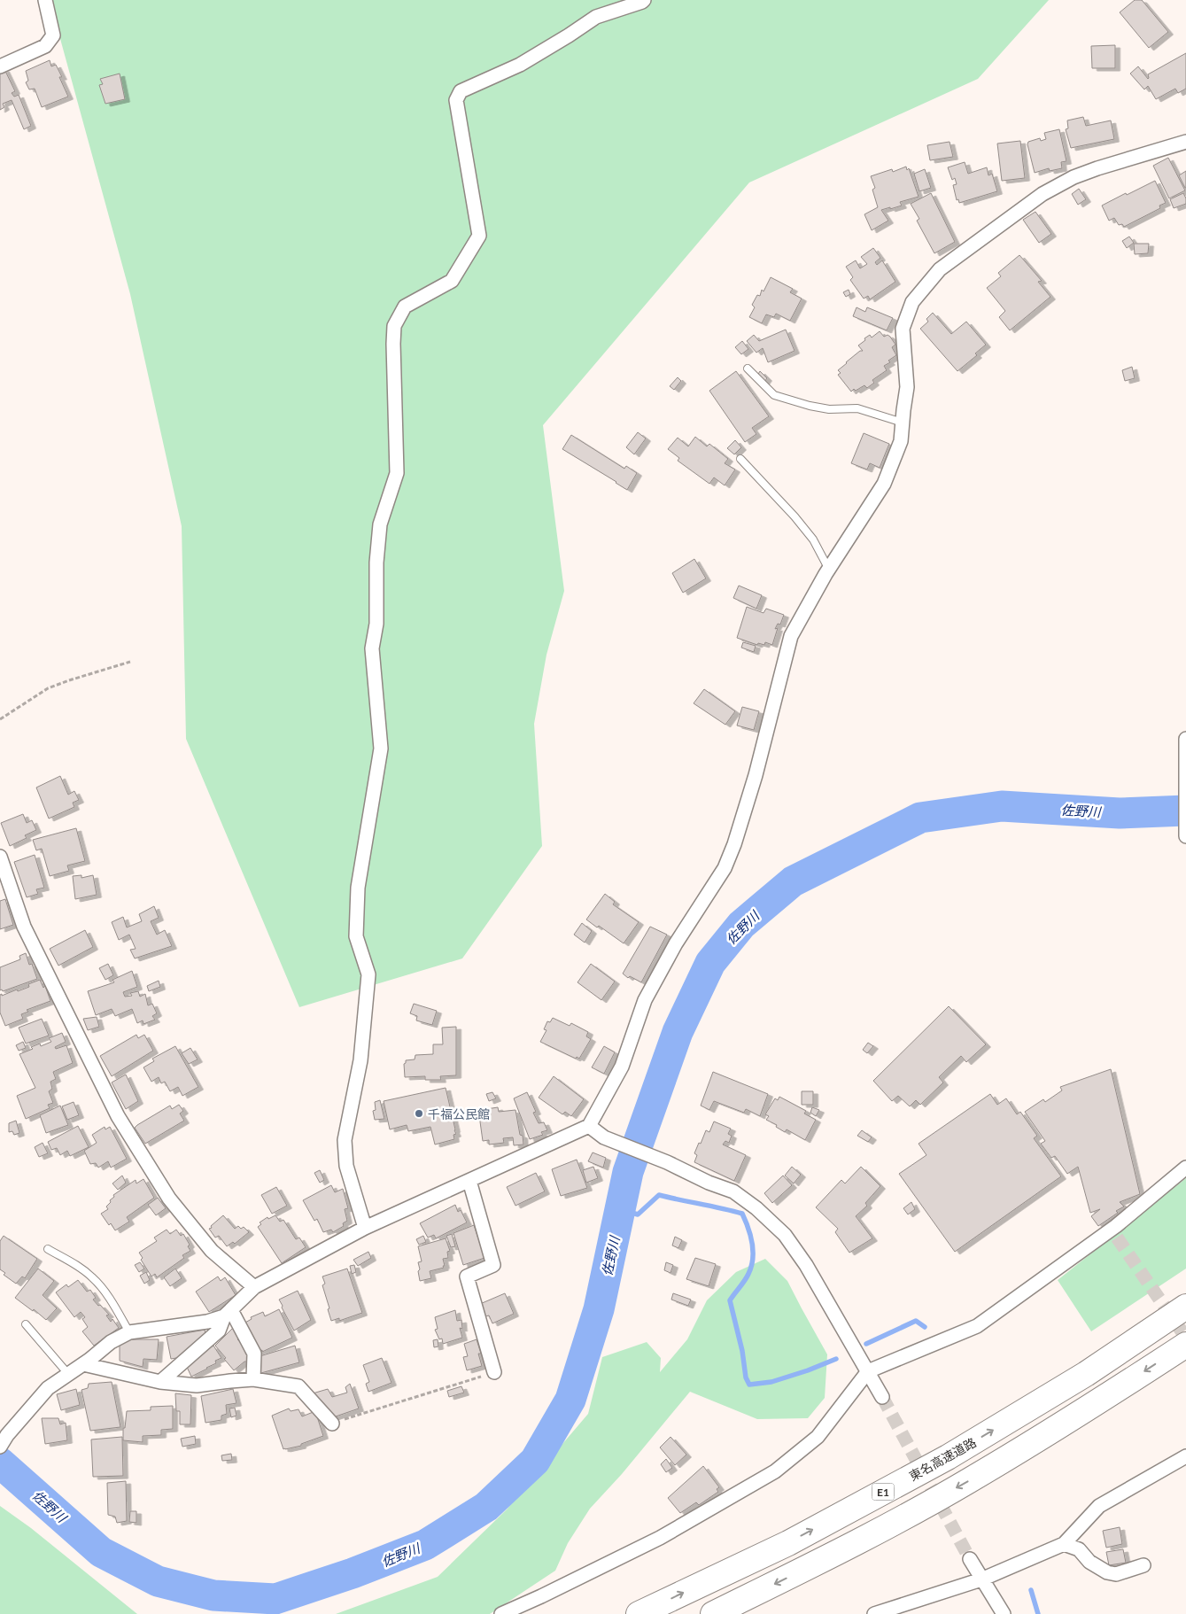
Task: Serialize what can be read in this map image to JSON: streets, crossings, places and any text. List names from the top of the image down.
{
  "streets": {
    "highway": ["東名高速道路", "E1"]
  },
  "water": ["佐野川"],
  "places": ["千福公民館"]
}
